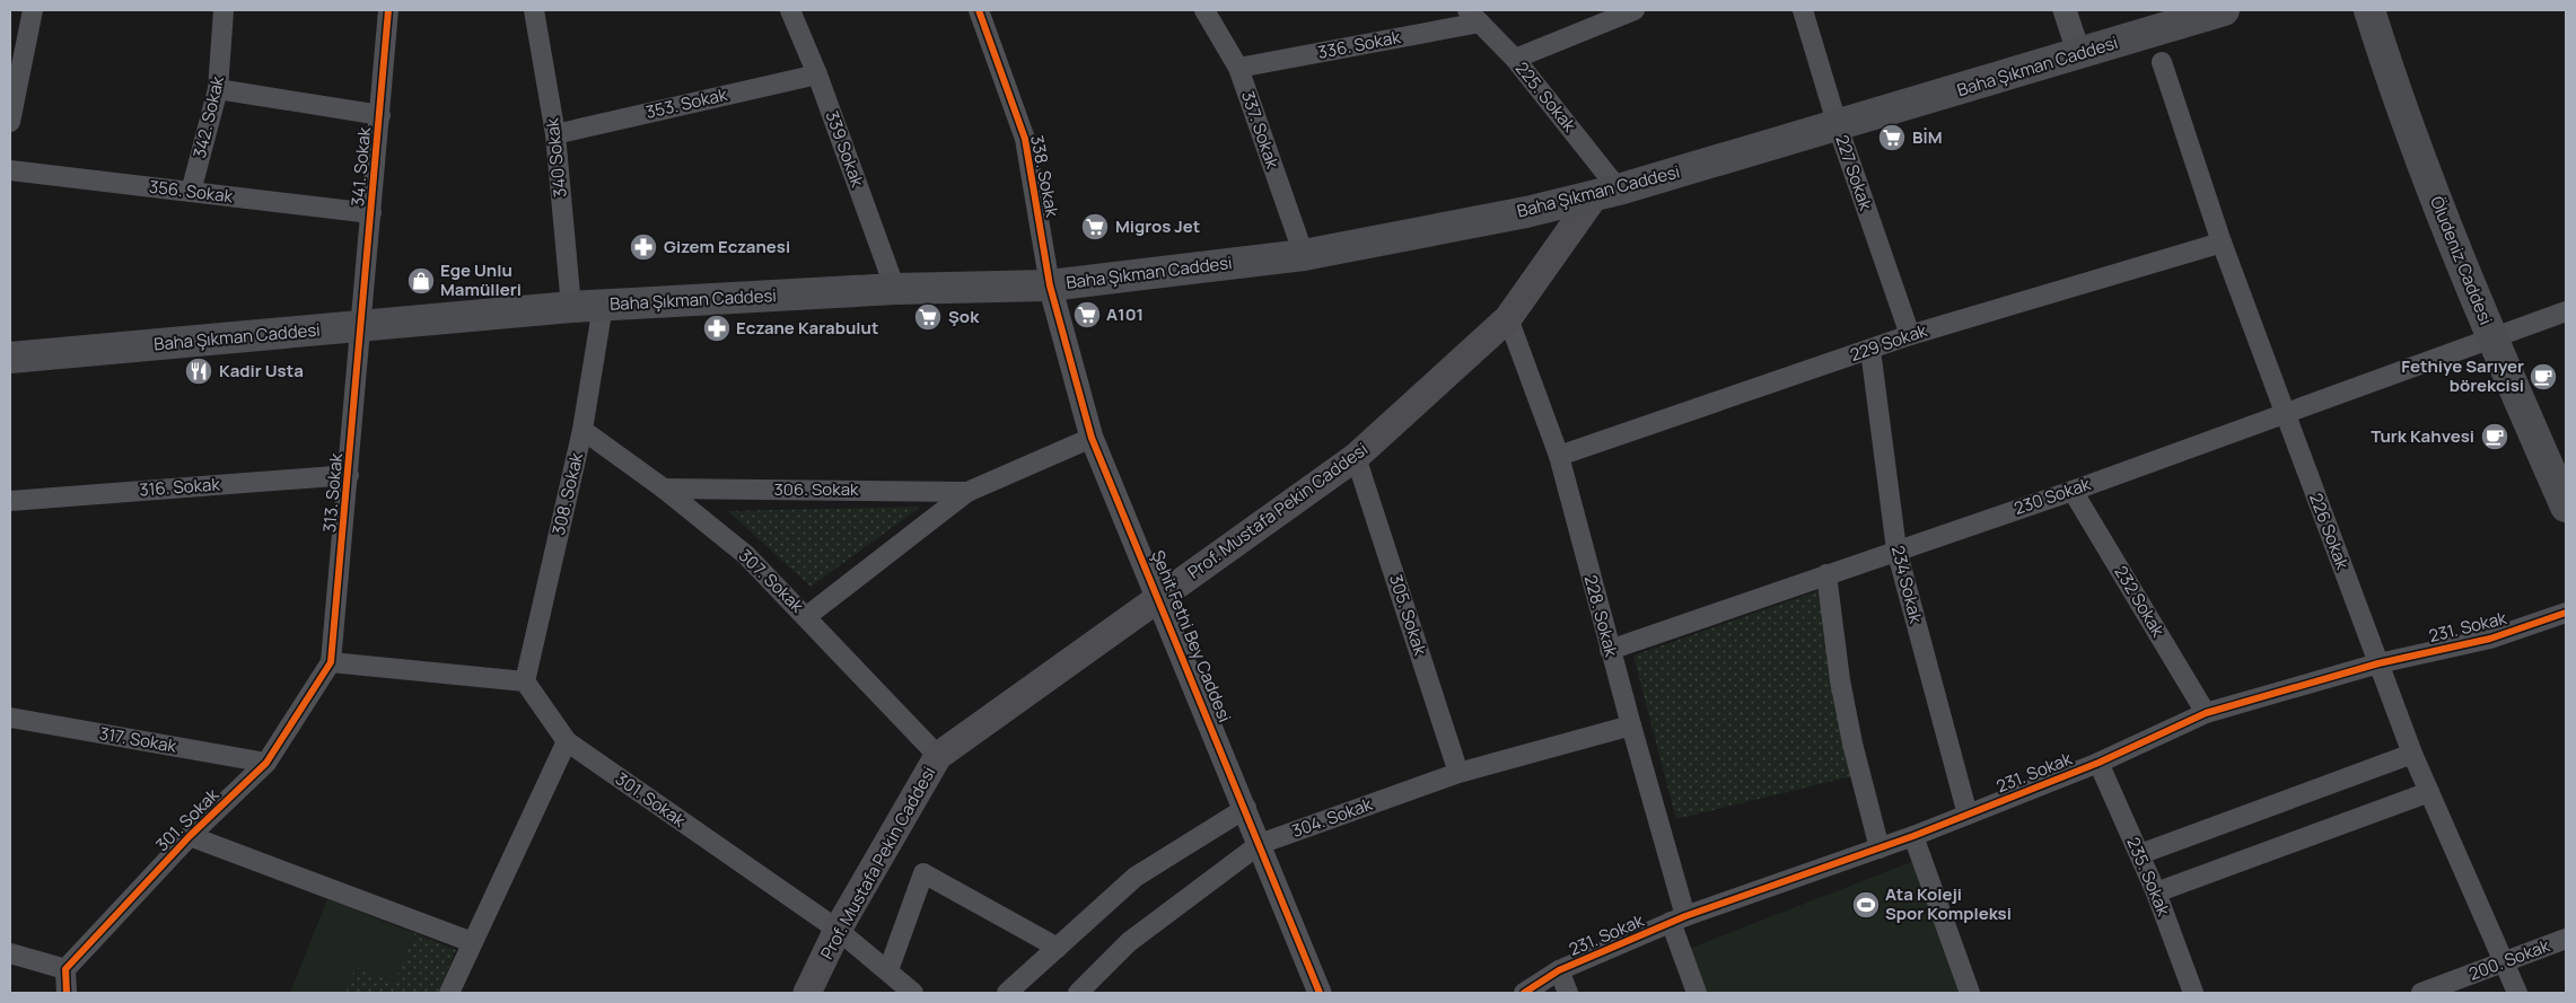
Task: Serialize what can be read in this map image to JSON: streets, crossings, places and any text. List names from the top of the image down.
{
  "streets": {
    "main road": ["Baha Şıkman Caddesi", "Öludeniz Caddesi", "Prof. Mustafa Pekin Caddesi"],
    "street": [
      "336. Sokak",
      "225. Sokak",
      "353. Sokak",
      "342. Sokak",
      "337. Sokak",
      "339 Sokak",
      "340 Sokak",
      "341. Sokak",
      "227 Sokak",
      "338. Sokak",
      "356. Sokak",
      "229 Sokak",
      "316. Sokak",
      "306. Sokak",
      "313. Sokak",
      "308. Sokak",
      "230 Sokak",
      "226 Sokak",
      "307. Sokak",
      "234 Sokak",
      "232 Sokak",
      "305. Sokak",
      "228. Sokak",
      "231. Sokak",
      "Şehit Fethi Bey Caddesi",
      "317. Sokak",
      "301. Sokak",
      "304. Sokak",
      "235. Sokak",
      "200. Sokak"
    ]
  },
  "crossings": [
    ["336. Sokak", "225. Sokak"],
    ["336. Sokak", "337. Sokak"],
    ["Baha Şıkman Caddesi", "225. Sokak"],
    ["Baha Şıkman Caddesi", "337. Sokak"],
    ["Baha Şıkman Caddesi", "339 Sokak"],
    ["Baha Şıkman Caddesi", "340 Sokak"],
    ["Baha Şıkman Caddesi", "341. Sokak"],
    ["Baha Şıkman Caddesi", "227 Sokak"],
    ["Baha Şıkman Caddesi", "338. Sokak"],
    ["Baha Şıkman Caddesi", "313. Sokak"],
    ["Baha Şıkman Caddesi", "308. Sokak"],
    ["Baha Şıkman Caddesi", "Prof. Mustafa Pekin Caddesi"],
    ["Baha Şıkman Caddesi", "Şehit Fethi Bey Caddesi"],
    ["225. Sokak", "Prof. Mustafa Pekin Caddesi"],
    ["353. Sokak", "339 Sokak"],
    ["353. Sokak", "340 Sokak"],
    ["342. Sokak", "356. Sokak"],
    ["341. Sokak", "356. Sokak"],
    ["341. Sokak", "313. Sokak"],
    ["227 Sokak", "229 Sokak"],
    ["338. Sokak", "Şehit Fethi Bey Caddesi"],
    ["Öludeniz Caddesi", "230 Sokak"],
    ["229 Sokak", "226 Sokak"],
    ["229 Sokak", "234 Sokak"],
    ["229 Sokak", "228. Sokak"],
    ["316. Sokak", "313. Sokak"],
    ["306. Sokak", "307. Sokak"],
    ["313. Sokak", "301. Sokak"],
    ["308. Sokak", "307. Sokak"],
    ["308. Sokak", "301. Sokak"],
    ["230 Sokak", "226 Sokak"],
    ["230 Sokak", "234 Sokak"],
    ["230 Sokak", "232 Sokak"],
    ["230 Sokak", "228. Sokak"],
    ["Prof. Mustafa Pekin Caddesi", "307. Sokak"],
    ["Prof. Mustafa Pekin Caddesi", "305. Sokak"],
    ["Prof. Mustafa Pekin Caddesi", "228. Sokak"],
    ["Prof. Mustafa Pekin Caddesi", "Şehit Fethi Bey Caddesi"],
    ["Prof. Mustafa Pekin Caddesi", "301. Sokak"],
    ["226 Sokak", "231. Sokak"],
    ["226 Sokak", "200. Sokak"],
    ["234 Sokak", "231. Sokak"],
    ["232 Sokak", "231. Sokak"],
    ["305. Sokak", "304. Sokak"],
    ["228. Sokak", "231. Sokak"],
    ["228. Sokak", "304. Sokak"],
    ["231. Sokak", "235. Sokak"],
    ["Şehit Fethi Bey Caddesi", "304. Sokak"],
    ["317. Sokak", "301. Sokak"]
  ],
  "places": {
    "supermarket": [
      "BİM",
      "Migros Jet",
      "A101",
      "Şok"
    ],
    "pharmacy": ["Gizem Eczanesi", "Eczane Karabulut"],
    "shop": ["Ege Unlu Mamülleri"],
    "restaurant": ["Kadir Usta"],
    "cafe": ["Fethiye Sarıyer börekcisi", "Turk Kahvesi"],
    "sports": ["Ata Koleji Spor Kompleksi"]
  }
}
